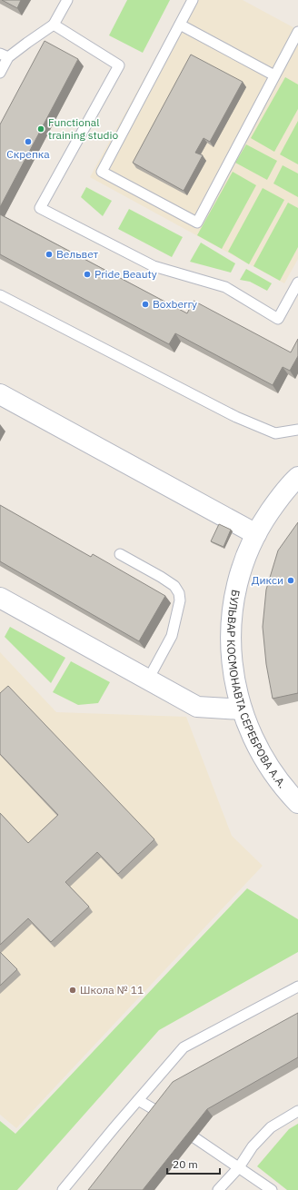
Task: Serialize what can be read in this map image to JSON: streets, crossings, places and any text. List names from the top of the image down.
{
  "streets": {
    "street": ["БУЛЬВАР КОСМОНАВТА СЕРЕБРОВА А.А."]
  },
  "places": [
    "Functional training studio",
    "Скрепка",
    "Вельвет",
    "Pride Beauty",
    "Boxberry",
    "Дикси",
    "Школа № 11"
  ],
  "scale_bar": "20 m"
}
